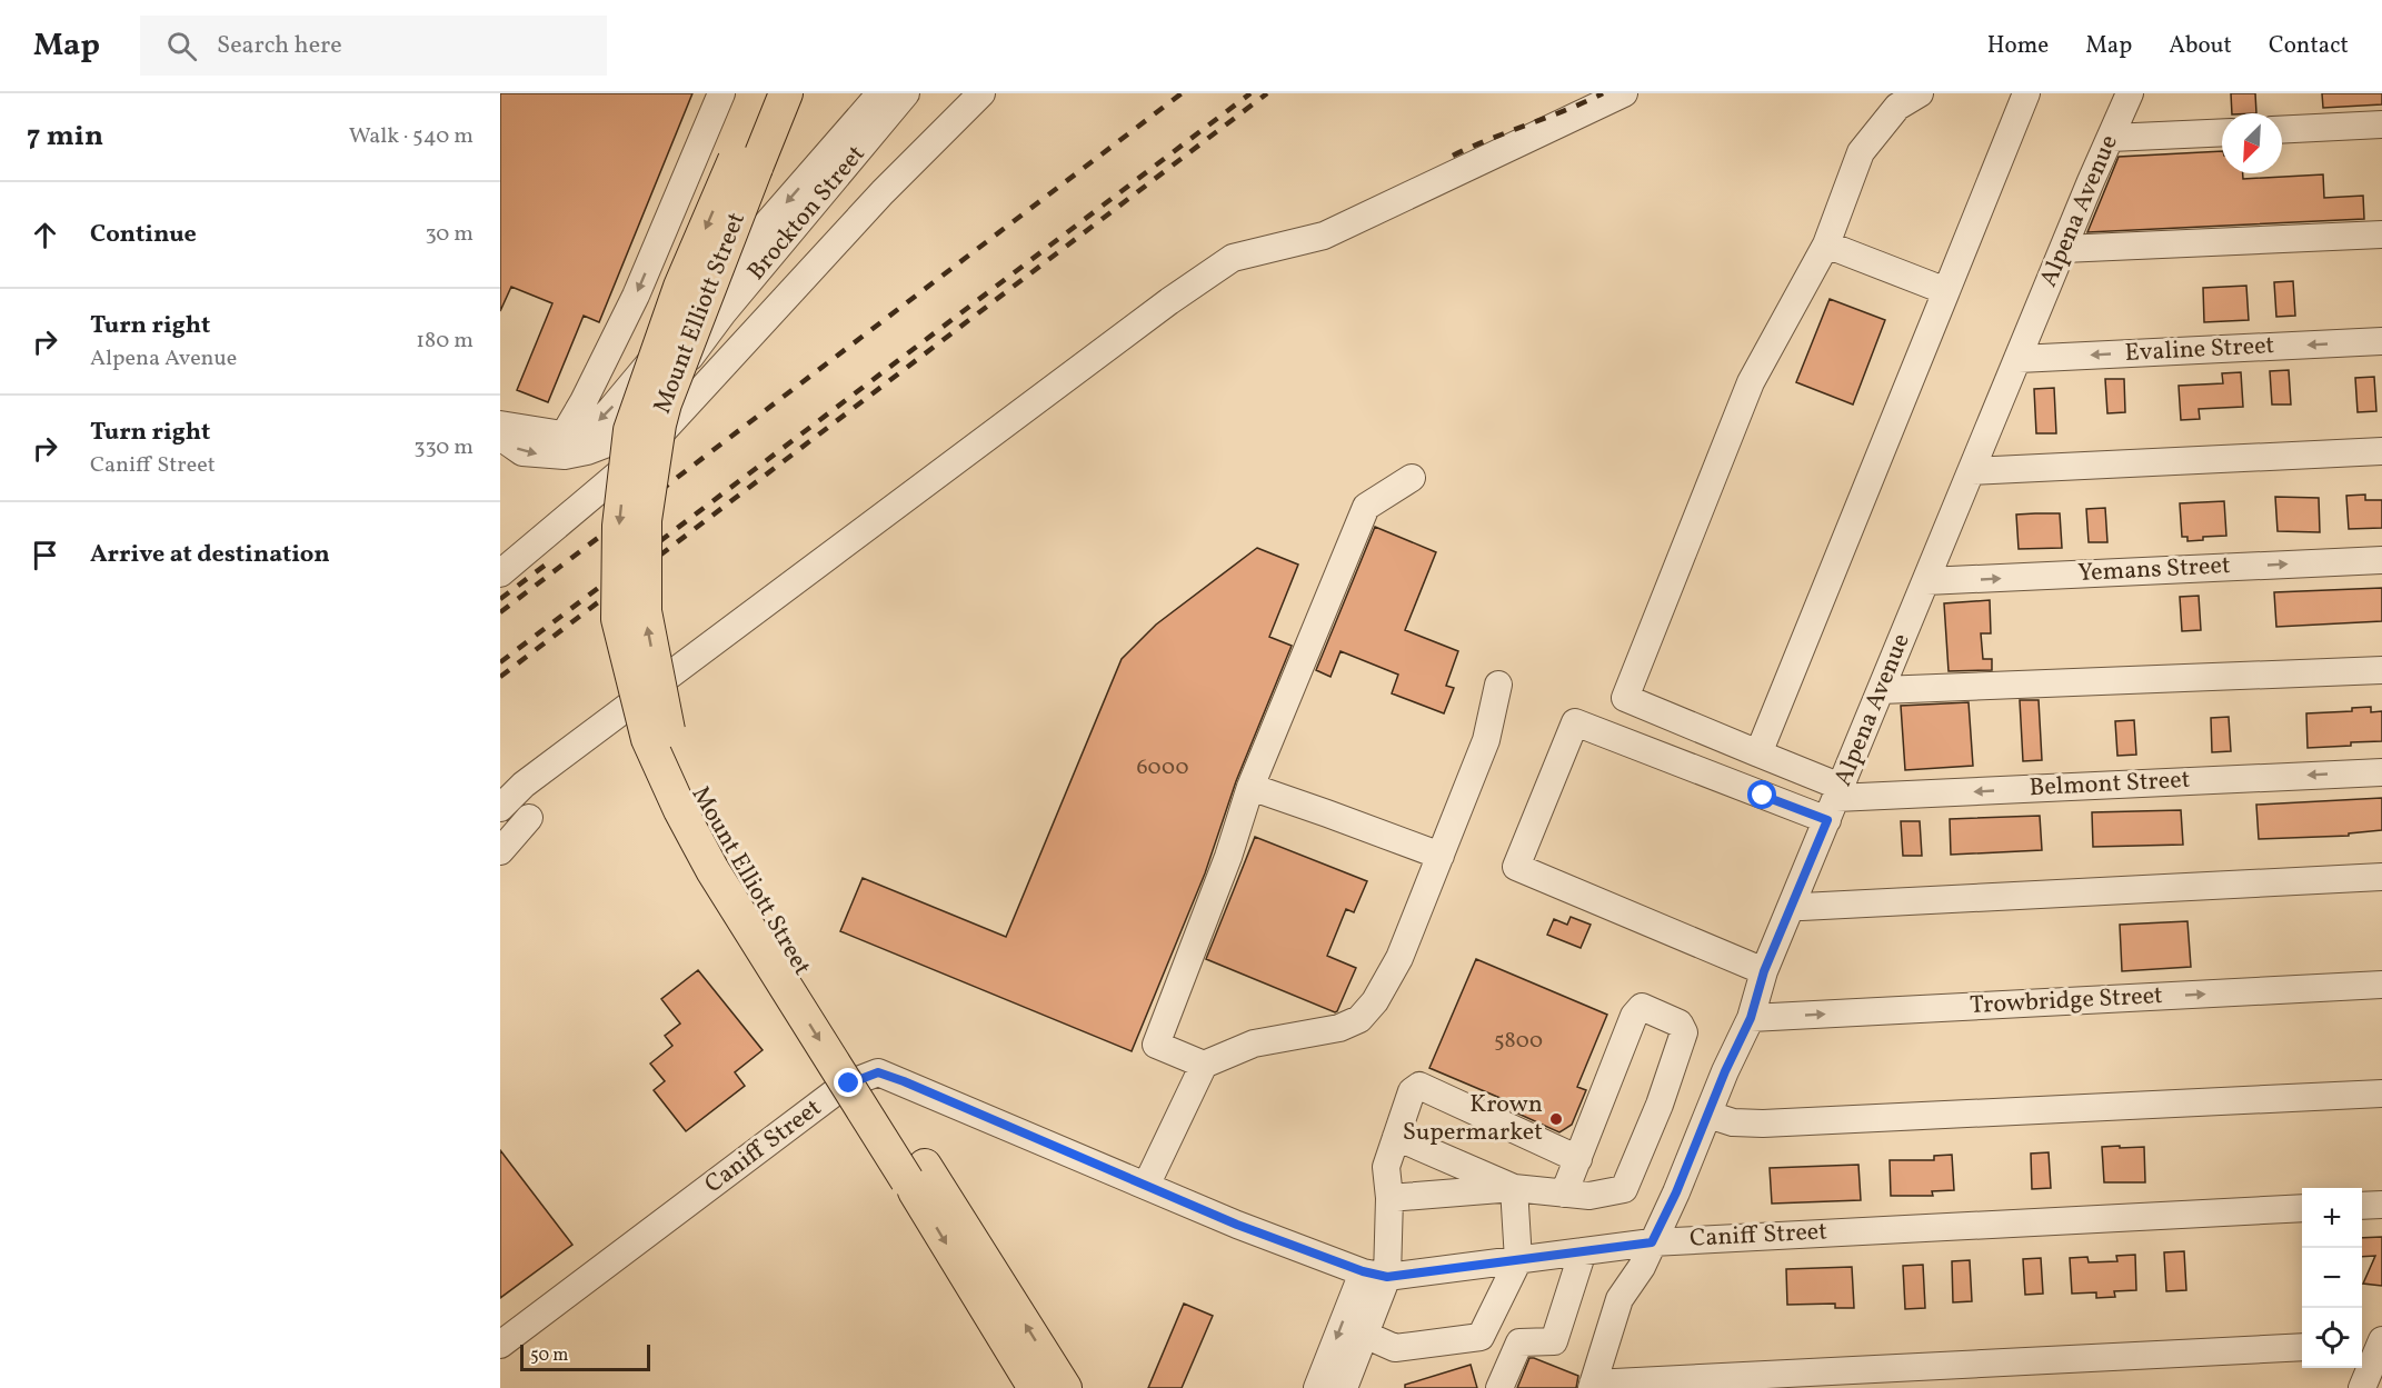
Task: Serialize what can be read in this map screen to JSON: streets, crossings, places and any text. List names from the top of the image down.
{
  "streets": {
    "main road": ["Mount Elliott Street"],
    "street": [
      "Alpena Avenue",
      "Brockton Street",
      "Evaline Street",
      "Yemans Street",
      "Belmont Street",
      "Trowbridge Street",
      "Caniff Street"
    ]
  },
  "crossings": [
    ["Alpena Avenue", "Evaline Street"],
    ["Alpena Avenue", "Yemans Street"],
    ["Alpena Avenue", "Belmont Street"],
    ["Alpena Avenue", "Trowbridge Street"],
    ["Alpena Avenue", "Caniff Street"]
  ],
  "places": ["Krown Supermarket"],
  "house_numbers": ["6000", "5800"],
  "scale_bar": "50 m",
  "north": "bottom left",
  "page": {
    "header": "Map",
    "search": "Search here",
    "nav": [
      "Home",
      "Map",
      "About",
      "Contact"
    ],
    "heading": ["7 min", "Walk · 540 m"],
    "list": [
      ["Continue", "30 m"],
      ["Turn right", "Alpena Avenue", "180 m"],
      ["Turn right", "Caniff Street", "330 m"],
      "Arrive at destination"
    ],
    "map_buttons": ["+", "−"],
    "scale": "50 m"
  }
}
